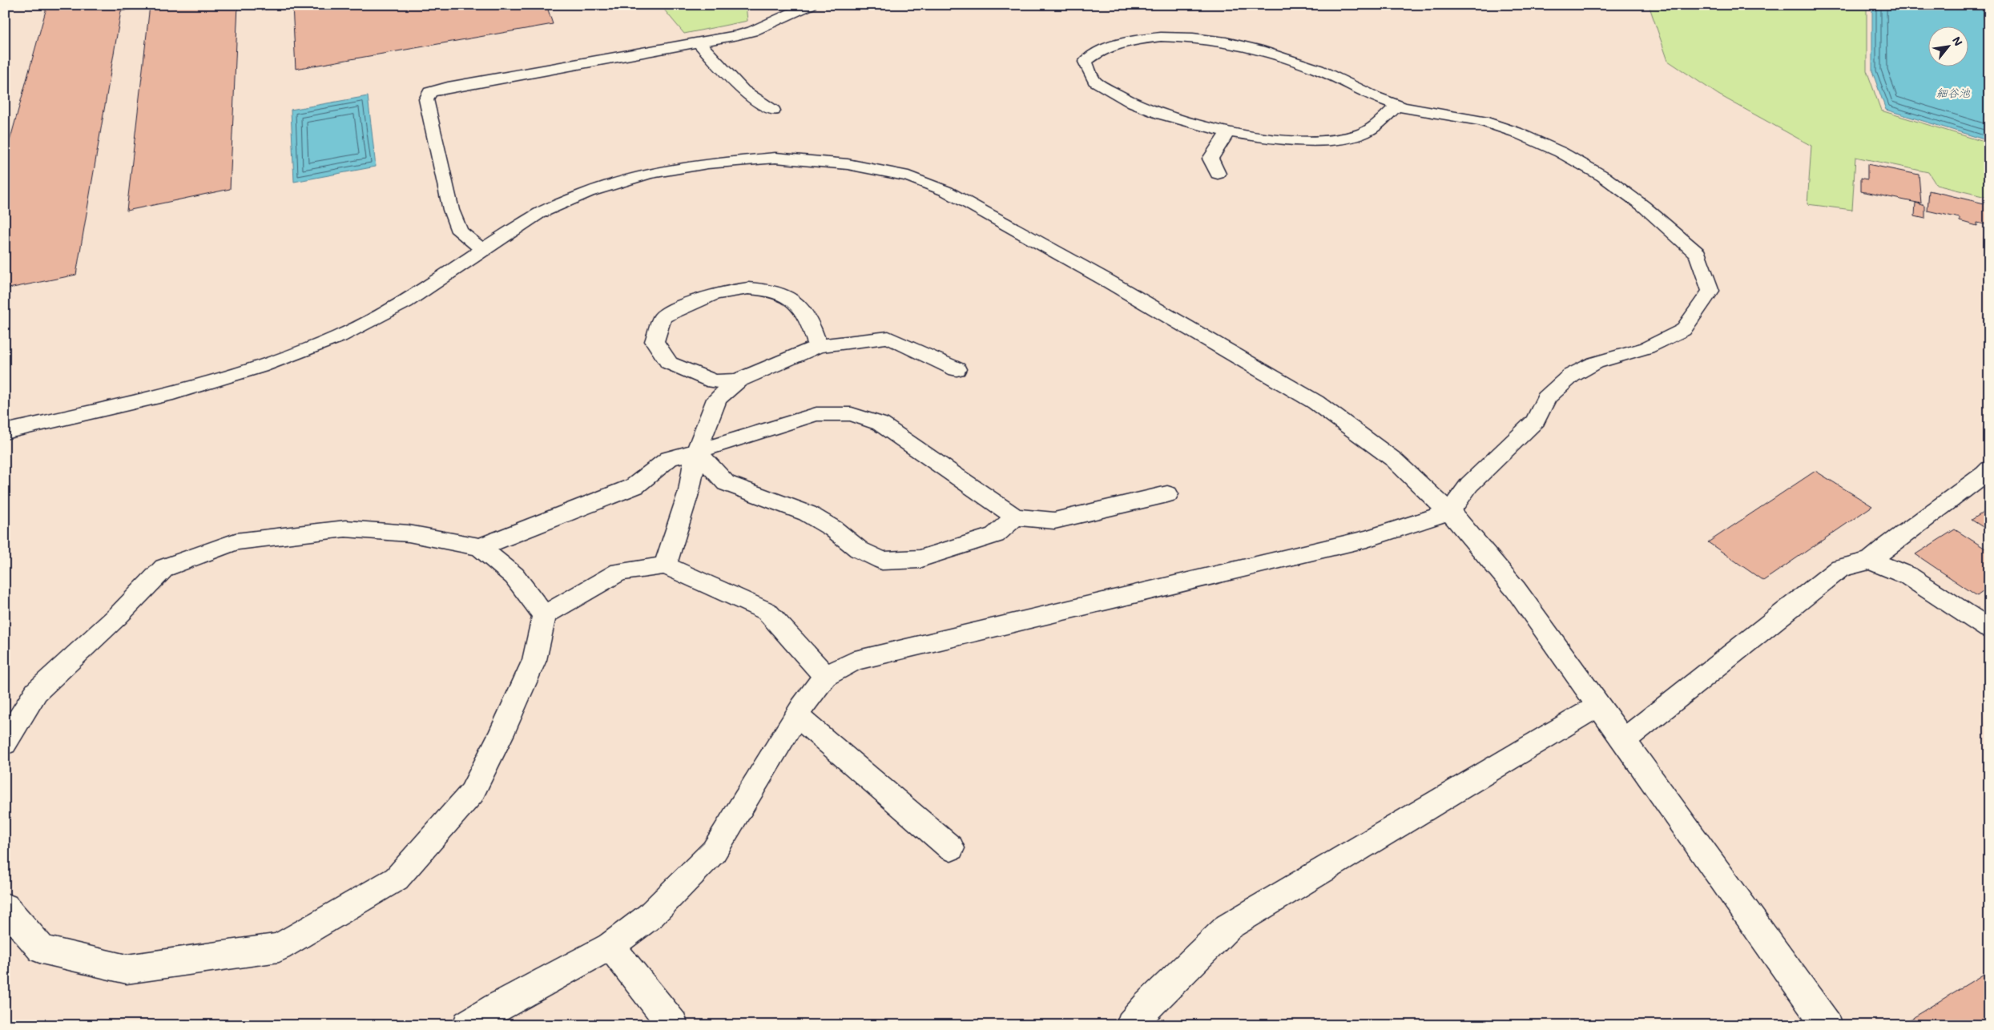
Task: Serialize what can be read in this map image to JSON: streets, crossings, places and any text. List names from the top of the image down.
{
  "water": ["細谷池"],
  "north": "top right"
}
